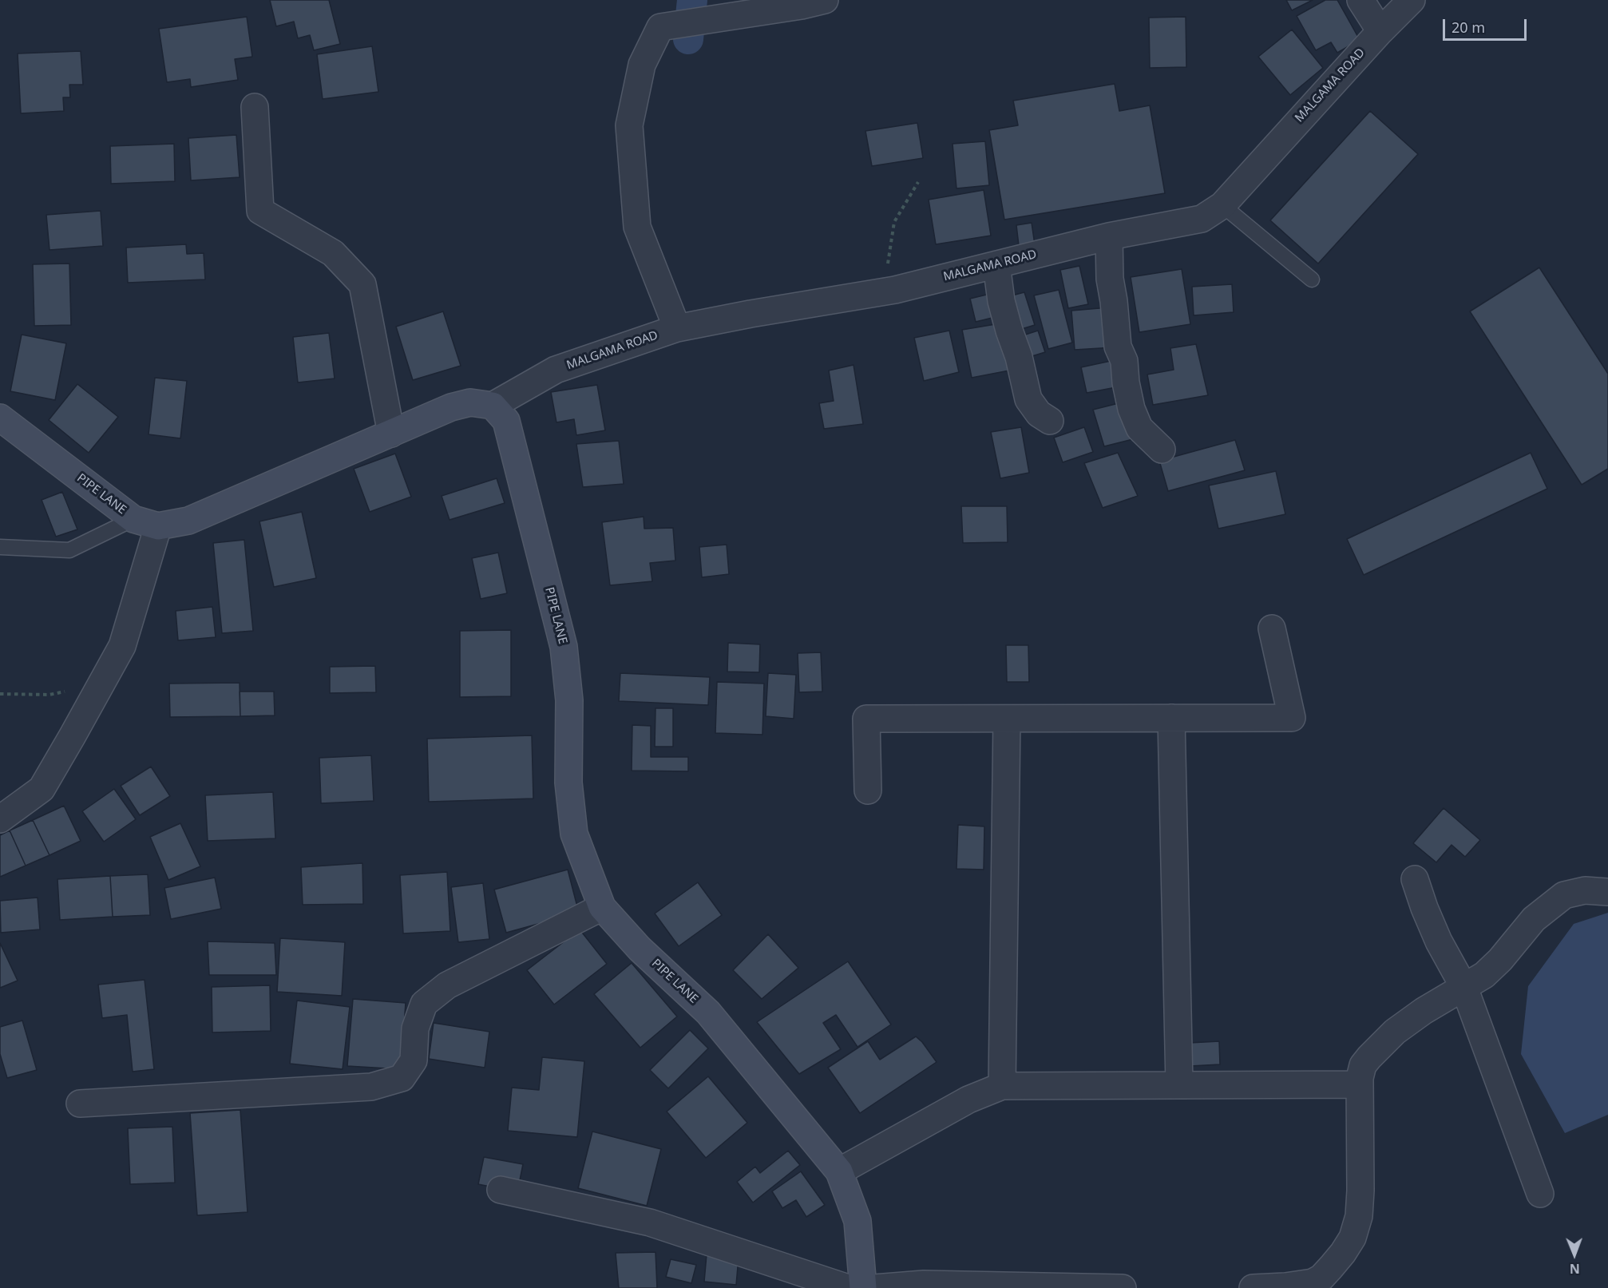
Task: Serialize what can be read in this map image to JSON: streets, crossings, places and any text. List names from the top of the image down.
{
  "streets": {
    "street": ["MALGAMA ROAD", "PIPE LANE"]
  },
  "crossings": [
    ["MALGAMA ROAD", "PIPE LANE"]
  ],
  "scale_bar": "20 m",
  "north": "bottom"
}
